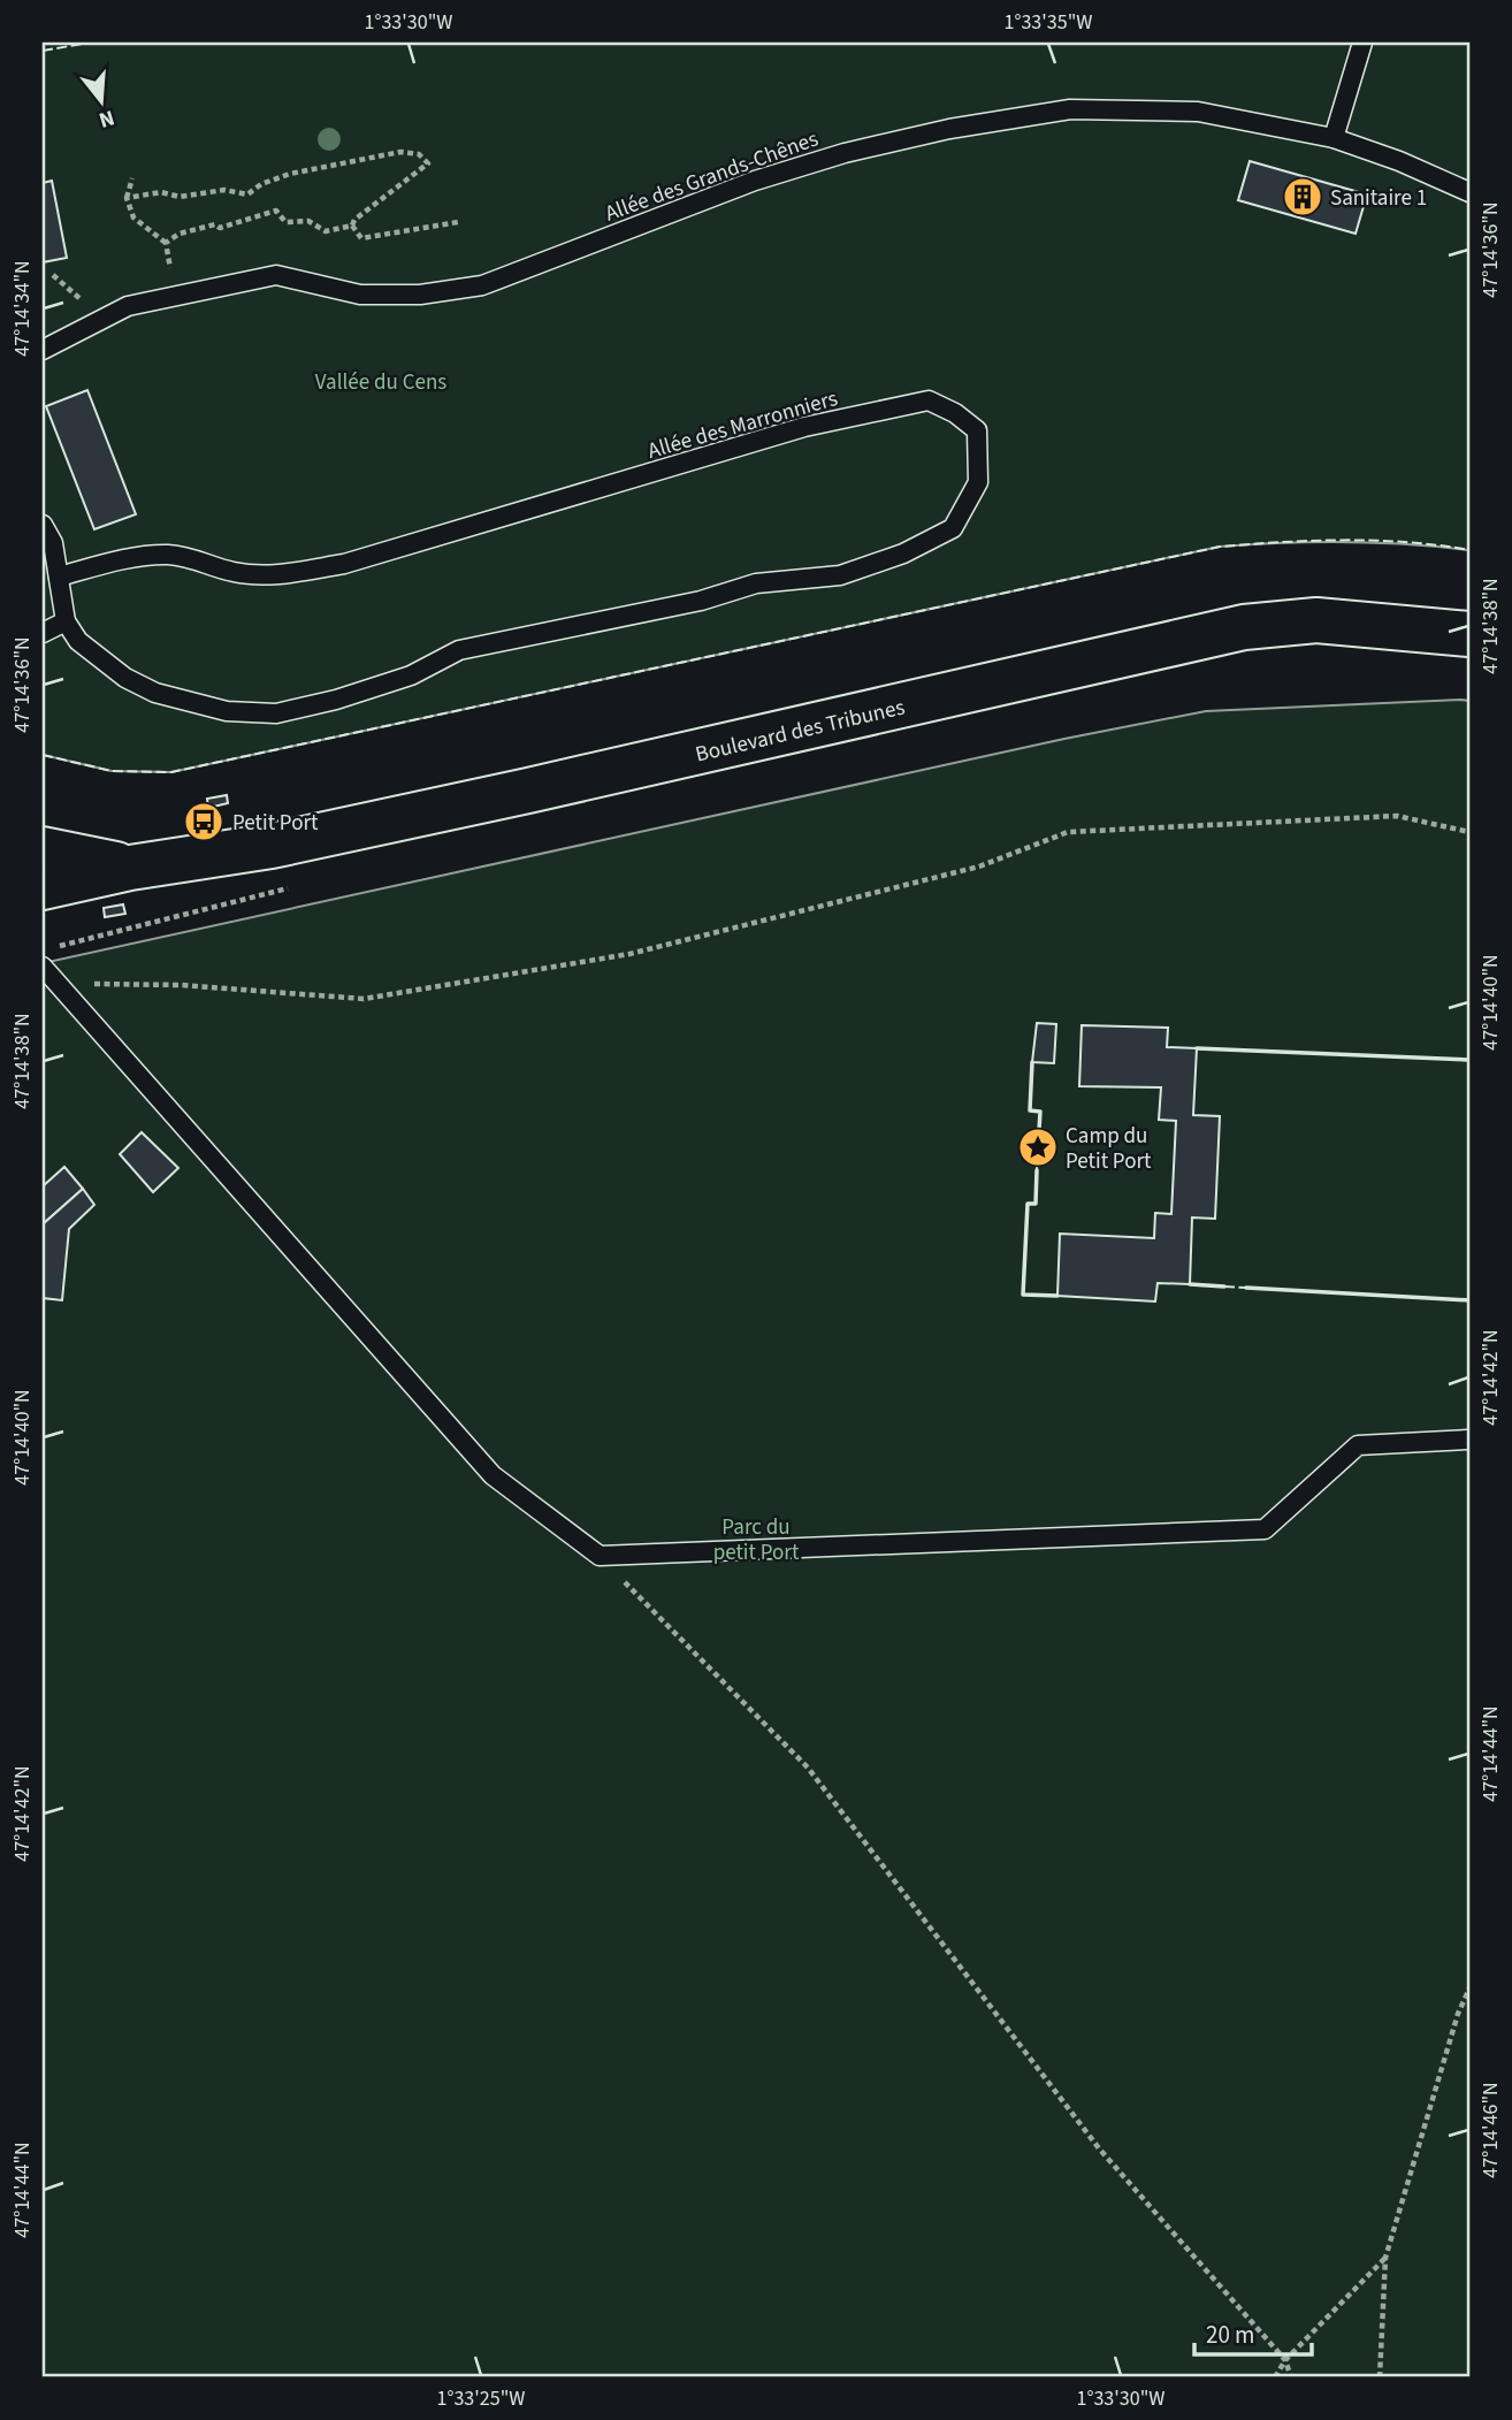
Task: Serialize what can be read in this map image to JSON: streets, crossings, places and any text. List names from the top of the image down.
{
  "streets": {
    "street": ["Boulevard des Tribunes"],
    "lane": ["Allée des Grands-Chênes", "Allée des Marronniers"]
  },
  "parks": ["Vallée du Cens", "Parc du petit Port"],
  "places": {
    "building": ["Sanitaire 1"],
    "bus stop": ["Petit Port"],
    "place": ["Camp du Petit Port"]
  },
  "scale_bar": "20 m",
  "north": "bottom",
  "coordinates": [
    "1°33'30\"W",
    "1°33'35\"W",
    "47°14'36\"N",
    "47°14'34\"N",
    "47°14'38\"N",
    "47°14'40\"N",
    "47°14'42\"N",
    "47°14'44\"N",
    "47°14'46\"N",
    "1°33'25\"W"
  ]
}
